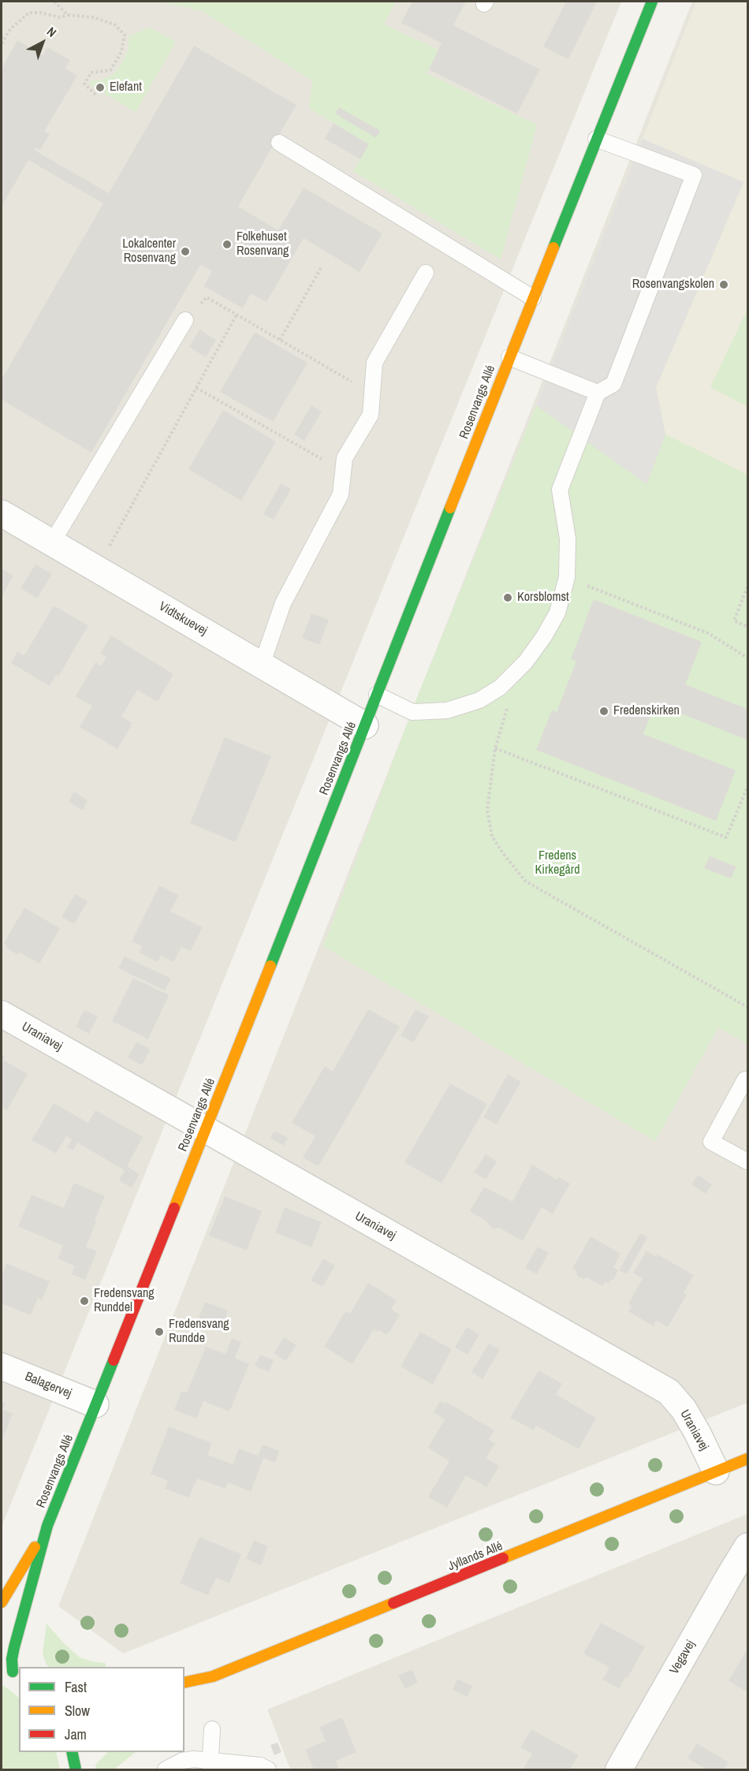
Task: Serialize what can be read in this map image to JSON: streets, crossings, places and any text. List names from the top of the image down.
{
  "streets": {
    "street": [
      "Rosenvangs Allé",
      "Vidtskuevej",
      "Uraniavej",
      "Balagervej",
      "Jyllands Allé",
      "Vegavej"
    ]
  },
  "crossings": [
    ["Rosenvangs Allé", "Vidtskuevej"],
    ["Rosenvangs Allé", "Uraniavej"],
    ["Rosenvangs Allé", "Balagervej"],
    ["Uraniavej", "Jyllands Allé"]
  ],
  "parks": ["Fredens Kirkegård"],
  "places": [
    "Elefant",
    "Folkehuset Rosenvang",
    "Lokalcenter Rosenvang",
    "Rosenvangskolen",
    "Korsblomst",
    "Fredenskirken",
    "Fredensvang Runddel",
    "Fredensvang Rundde"
  ],
  "legend": ["Fast", "Slow", "Jam"],
  "north": "top right"
}
